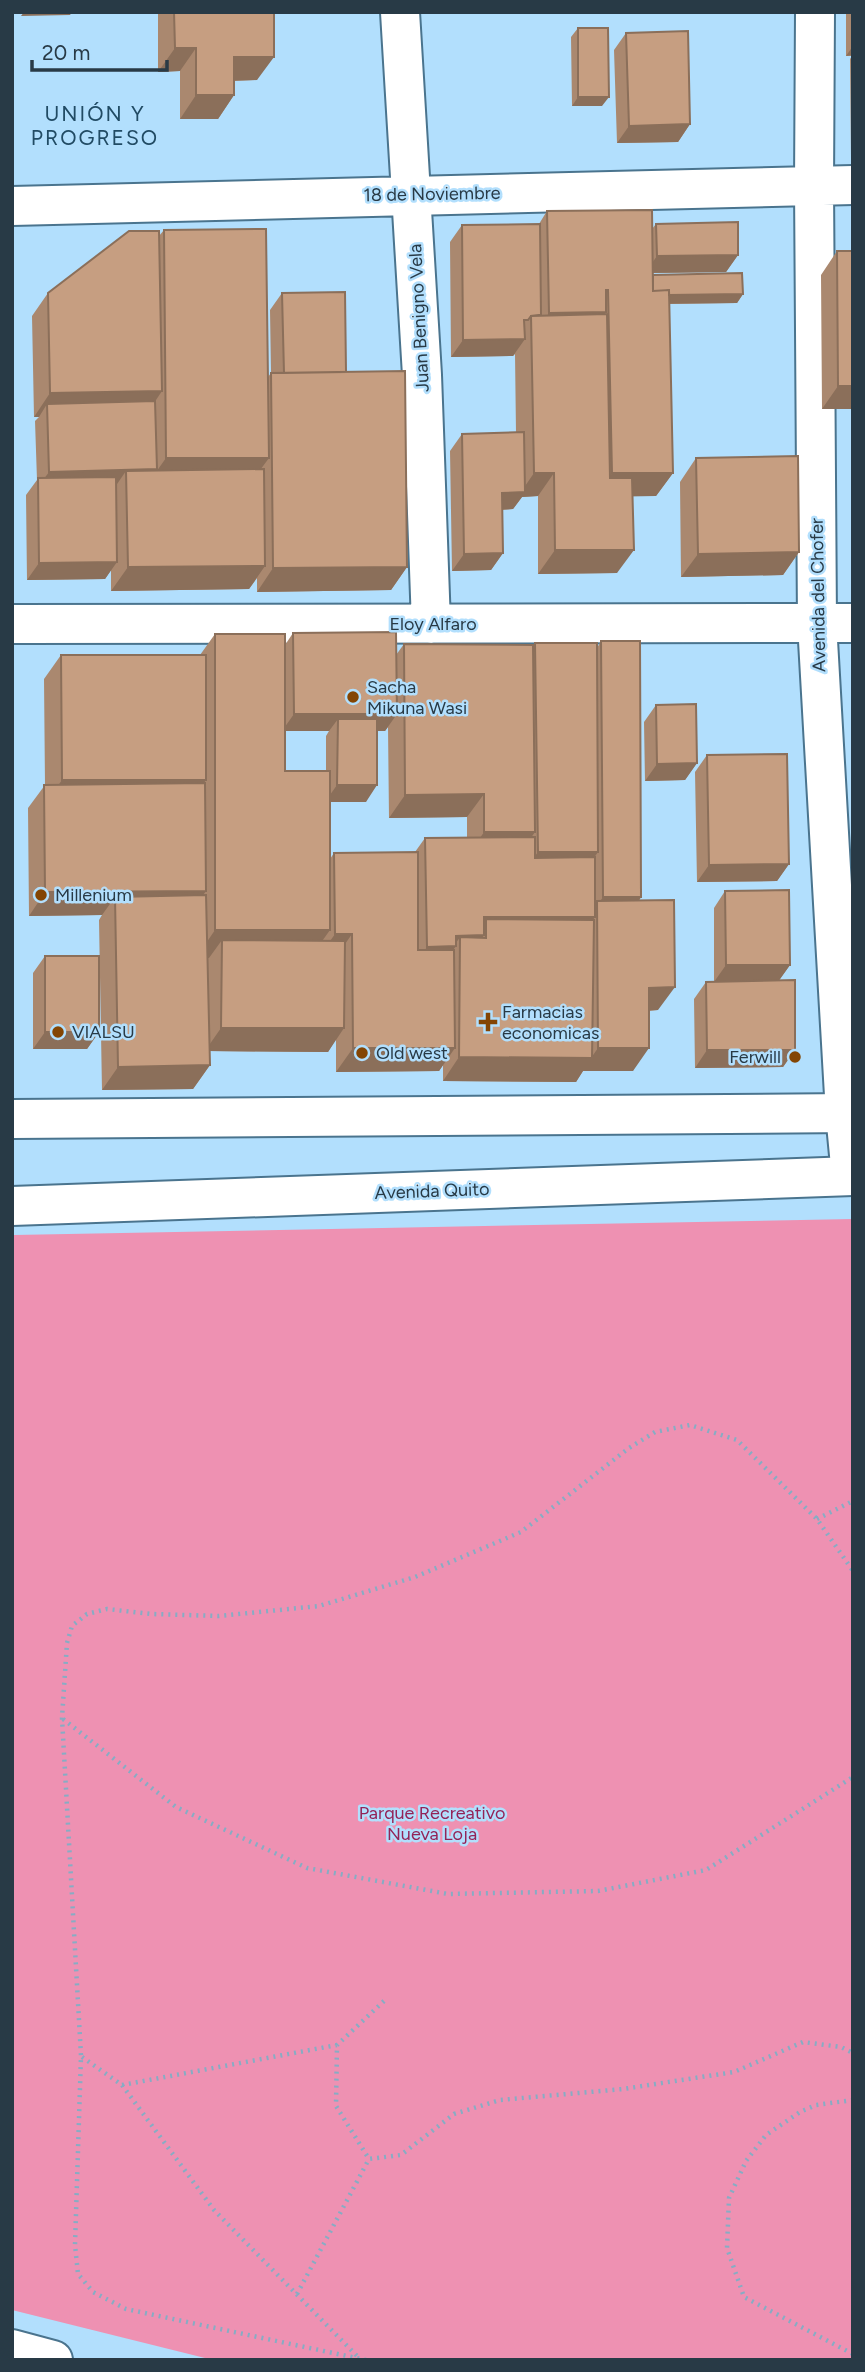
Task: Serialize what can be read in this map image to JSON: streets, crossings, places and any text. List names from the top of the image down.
{
  "streets": {
    "main road": [
      "18 de Noviembre",
      "Juan Benigno Vela",
      "Avenida del Chofer",
      "Eloy Alfaro",
      "Avenida Quito"
    ]
  },
  "crossings": [
    ["18 de Noviembre", "Juan Benigno Vela"],
    ["18 de Noviembre", "Avenida del Chofer"],
    ["Juan Benigno Vela", "Eloy Alfaro"],
    ["Avenida del Chofer", "Eloy Alfaro"],
    ["Avenida del Chofer", "Avenida Quito"]
  ],
  "districts": ["UNIÓN Y PROGRESO"],
  "parks": ["Parque Recreativo Nueva Loja"],
  "places": {
    "other": [
      "Sacha Mikuna Wasi",
      "Millenium",
      "VIALSU",
      "Old west",
      "Ferwill"
    ],
    "health": ["Farmacias economicas"]
  },
  "scale_bar": "20 m"
}
